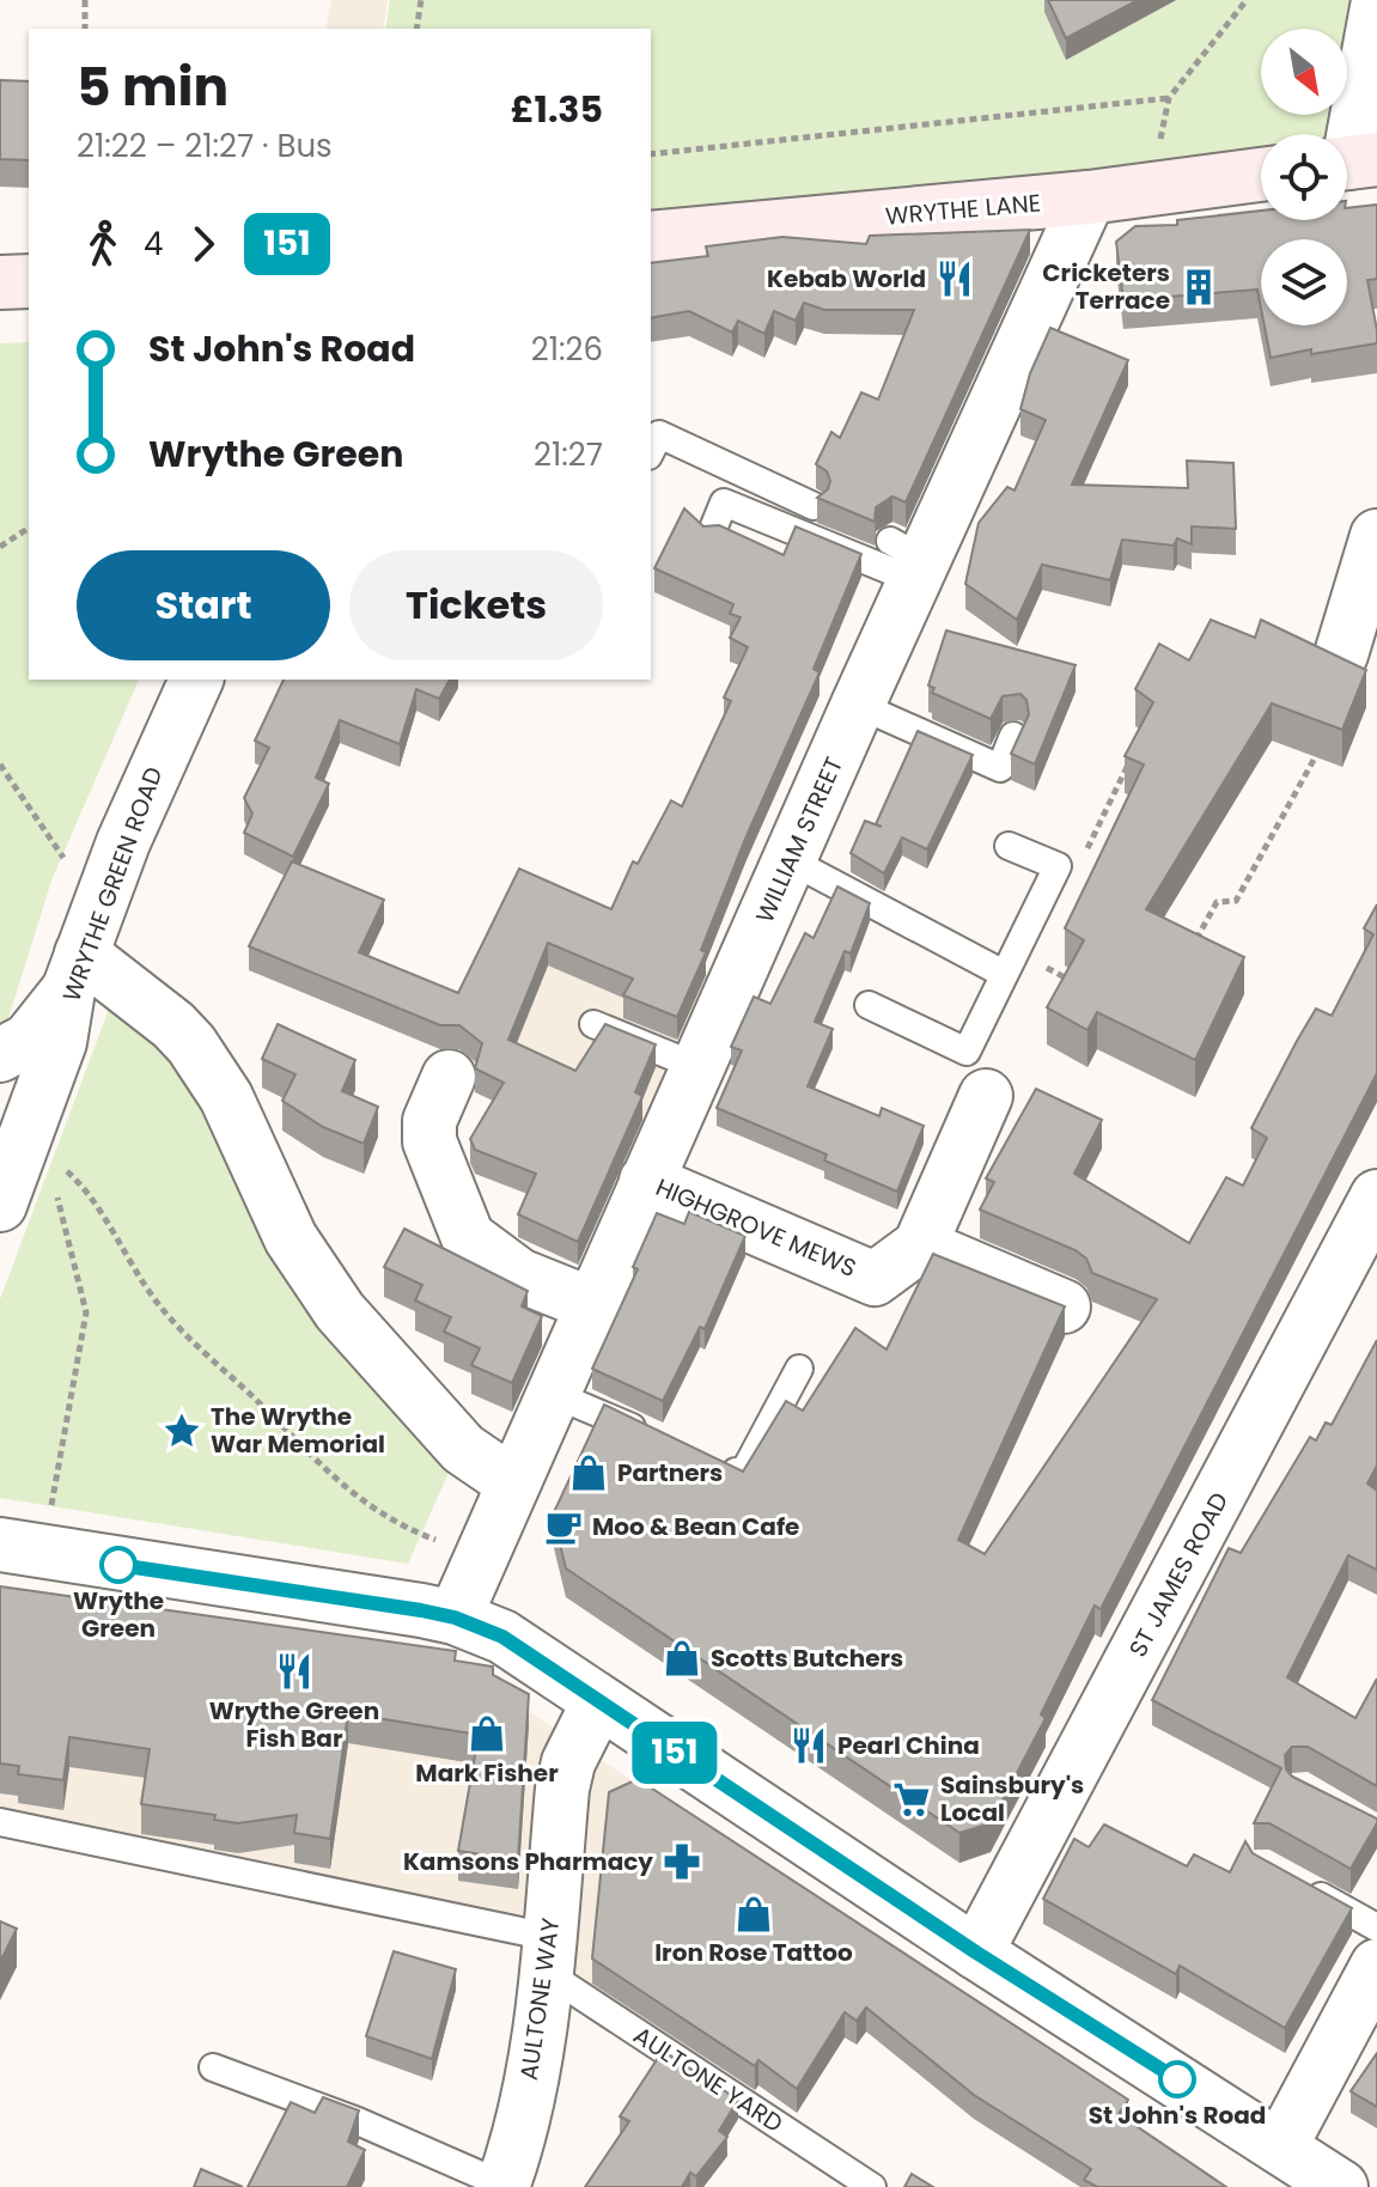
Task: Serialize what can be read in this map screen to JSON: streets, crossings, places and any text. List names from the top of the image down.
{
  "streets": {
    "main road": ["WRYTHE LANE"],
    "street": [
      "WILLIAM STREET",
      "WRYTHE GREEN ROAD",
      "HIGHGROVE MEWS",
      "ST JAMES ROAD",
      "AULTONE WAY"
    ],
    "lane": ["AULTONE YARD"]
  },
  "crossings": [
    ["WRYTHE LANE", "WILLIAM STREET"],
    ["WILLIAM STREET", "HIGHGROVE MEWS"],
    ["AULTONE WAY", "AULTONE YARD"]
  ],
  "places": {
    "restaurant": ["Kebab World", "Wrythe Green Fish Bar", "Pearl China"],
    "building": ["Cricketers Terrace"],
    "place": ["The Wrythe War Memorial"],
    "shop": [
      "Partners",
      "Scotts Butchers",
      "Mark Fisher",
      "Iron Rose Tattoo"
    ],
    "cafe": ["Moo & Bean Cafe"],
    "other": ["Wrythe Green", "St John's Road"],
    "supermarket": ["Sainsbury's Local"],
    "pharmacy": ["Kamsons Pharmacy"]
  },
  "lines": ["bus line 151"],
  "north": "bottom right",
  "page": {
    "on_map": "151",
    "heading": ["5 min", "21:22 – 21:27 · Bus", "£1.35"],
    "legs": ["4", "151"],
    "list": [
      {
        "name": "St John's Road",
        "value": "21:26"
      },
      {
        "name": "Wrythe Green",
        "value": "21:27"
      }
    ],
    "buttons": ["Start", "Tickets"]
  }
}
